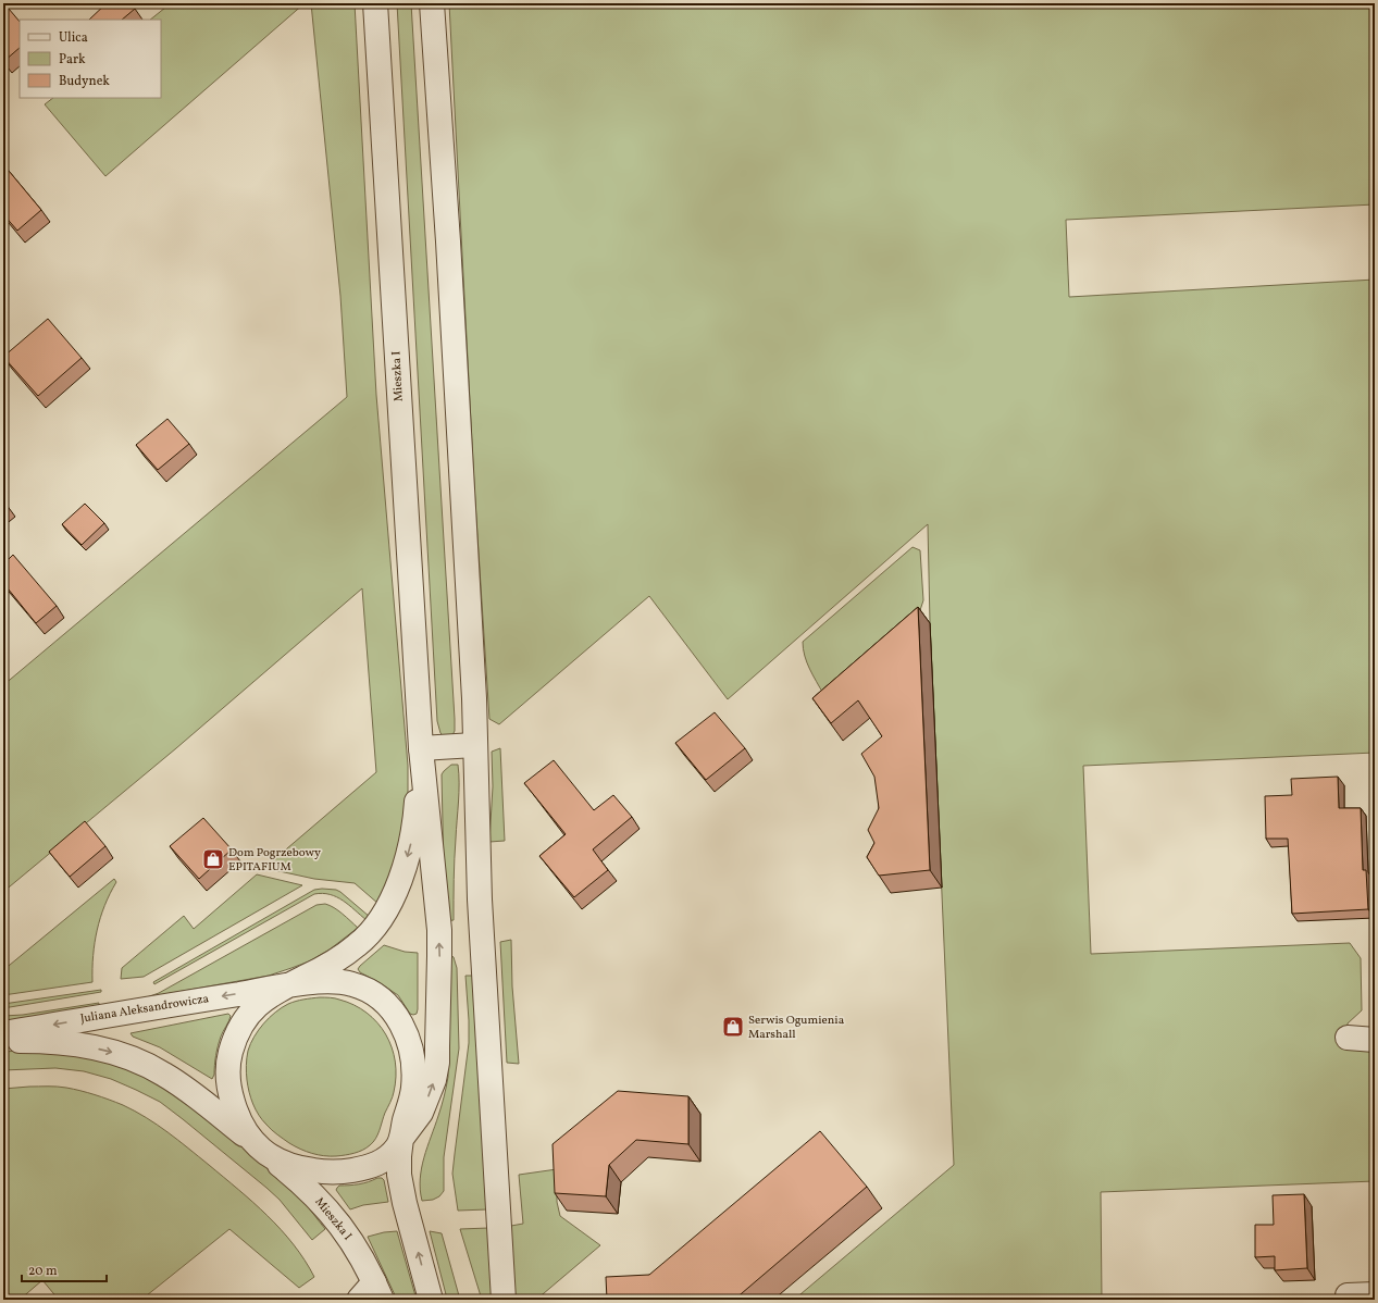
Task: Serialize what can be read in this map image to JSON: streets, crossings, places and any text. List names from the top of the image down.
{
  "streets": {
    "street": ["Mieszka I", "Juliana Aleksandrowicza"]
  },
  "crossings": [
    ["Mieszka I", "Juliana Aleksandrowicza"]
  ],
  "places": {
    "shop": ["Dom Pogrzebowy EPITAFIUM", "Serwis Ogumienia Marshall"]
  },
  "legend": ["Ulica", "Park", "Budynek"],
  "scale_bar": "20 m"
}
